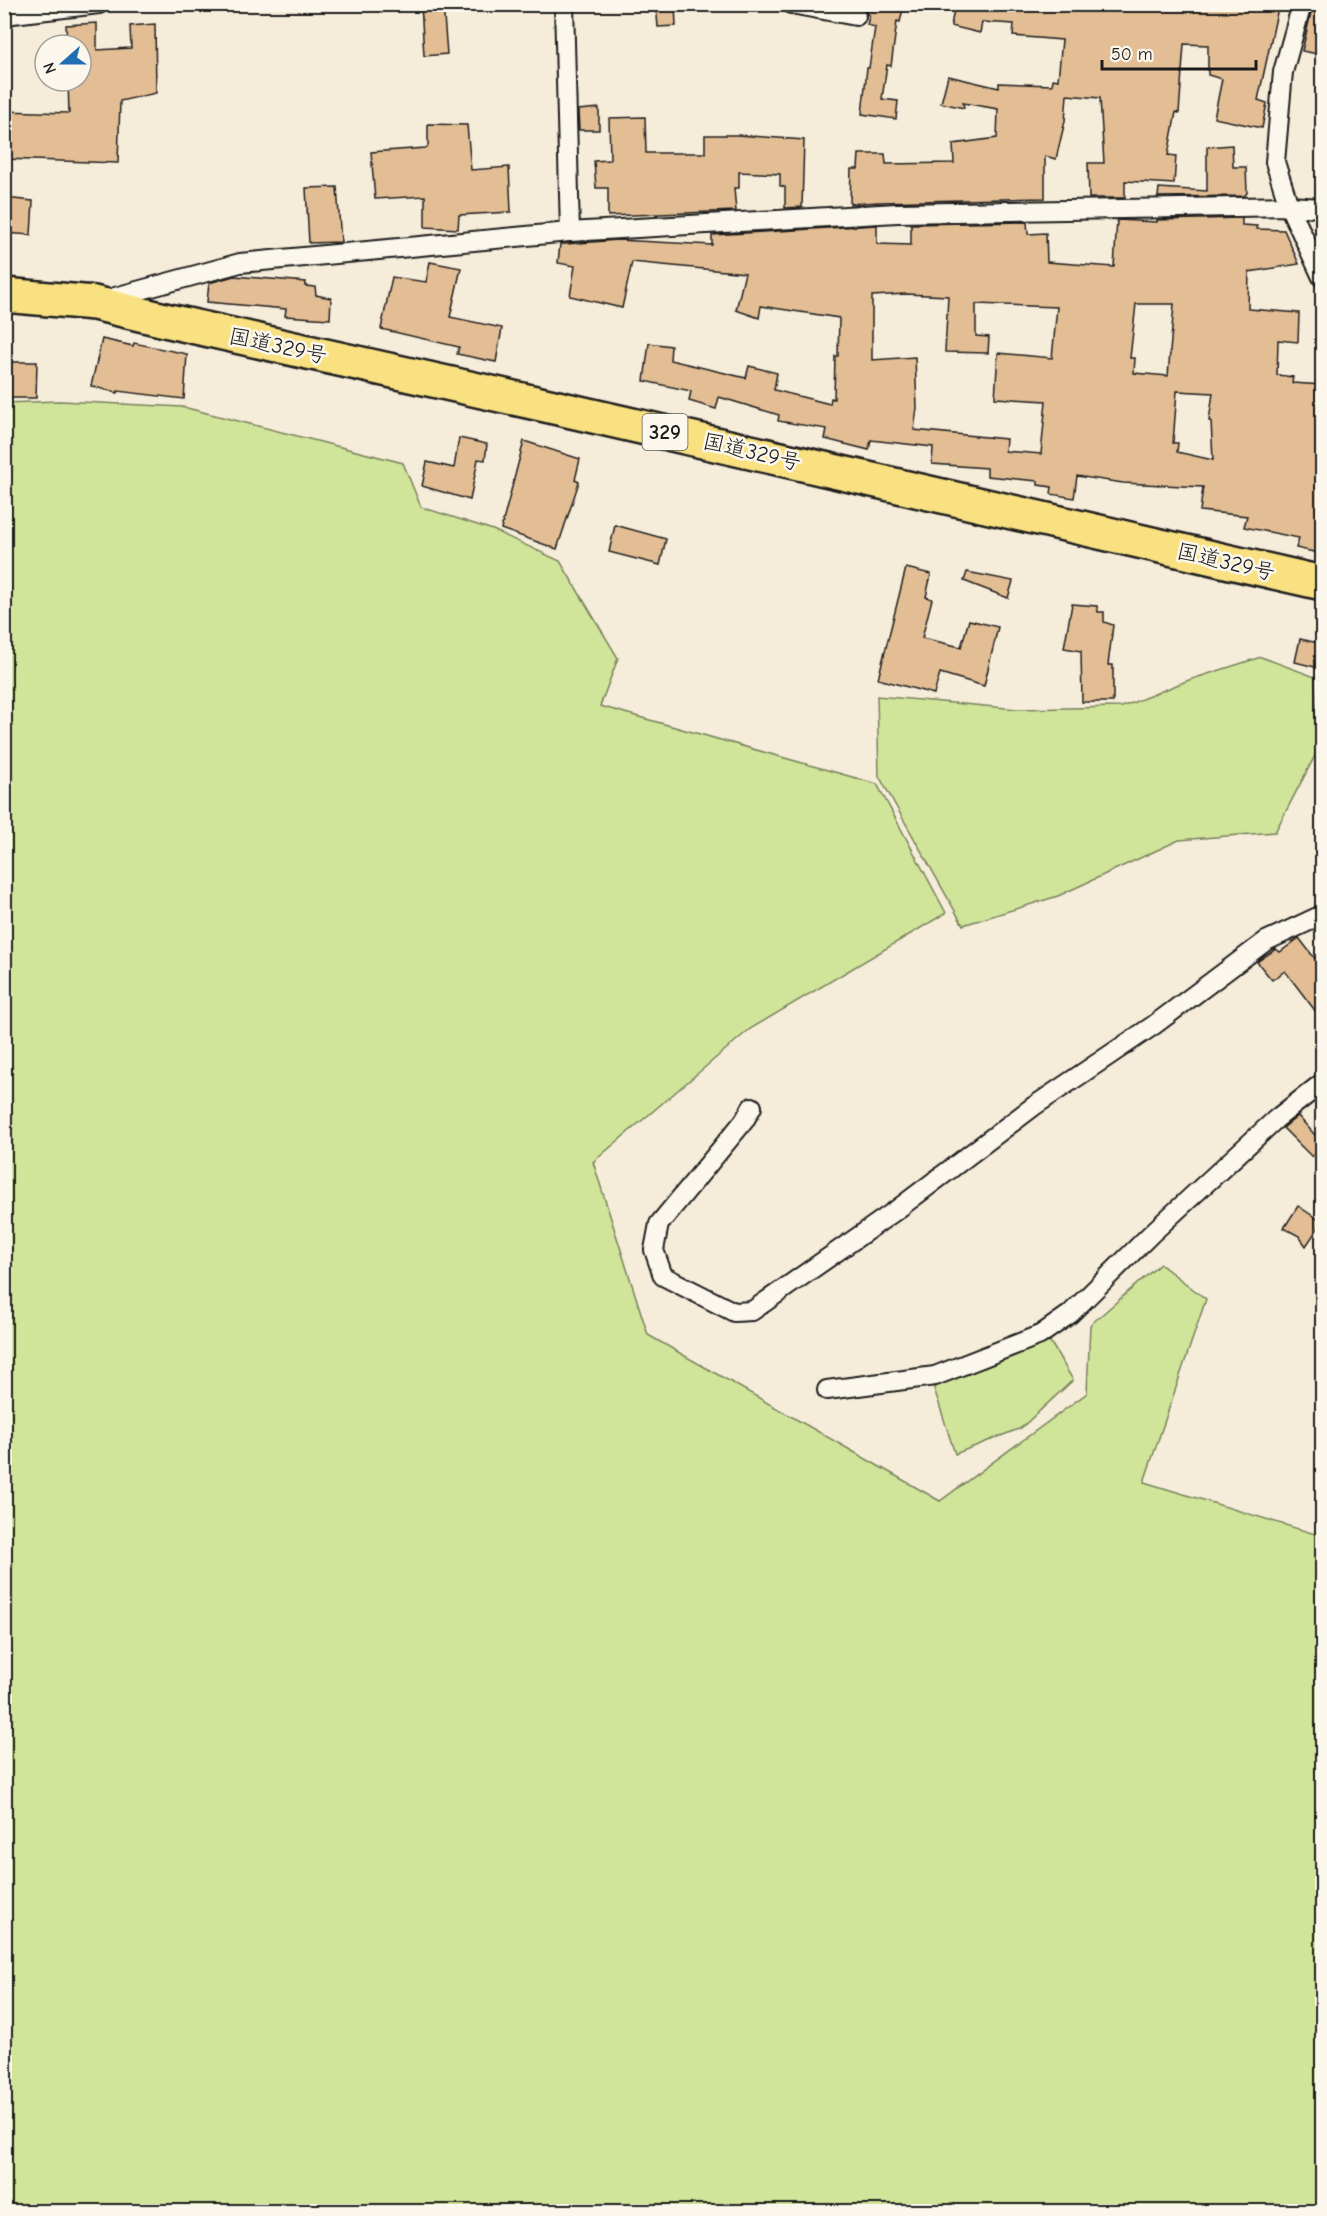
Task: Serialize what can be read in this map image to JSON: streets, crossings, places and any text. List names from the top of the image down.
{
  "streets": {
    "highway": ["国道329号", "329"]
  },
  "scale_bar": "50 m",
  "north": "left"
}
